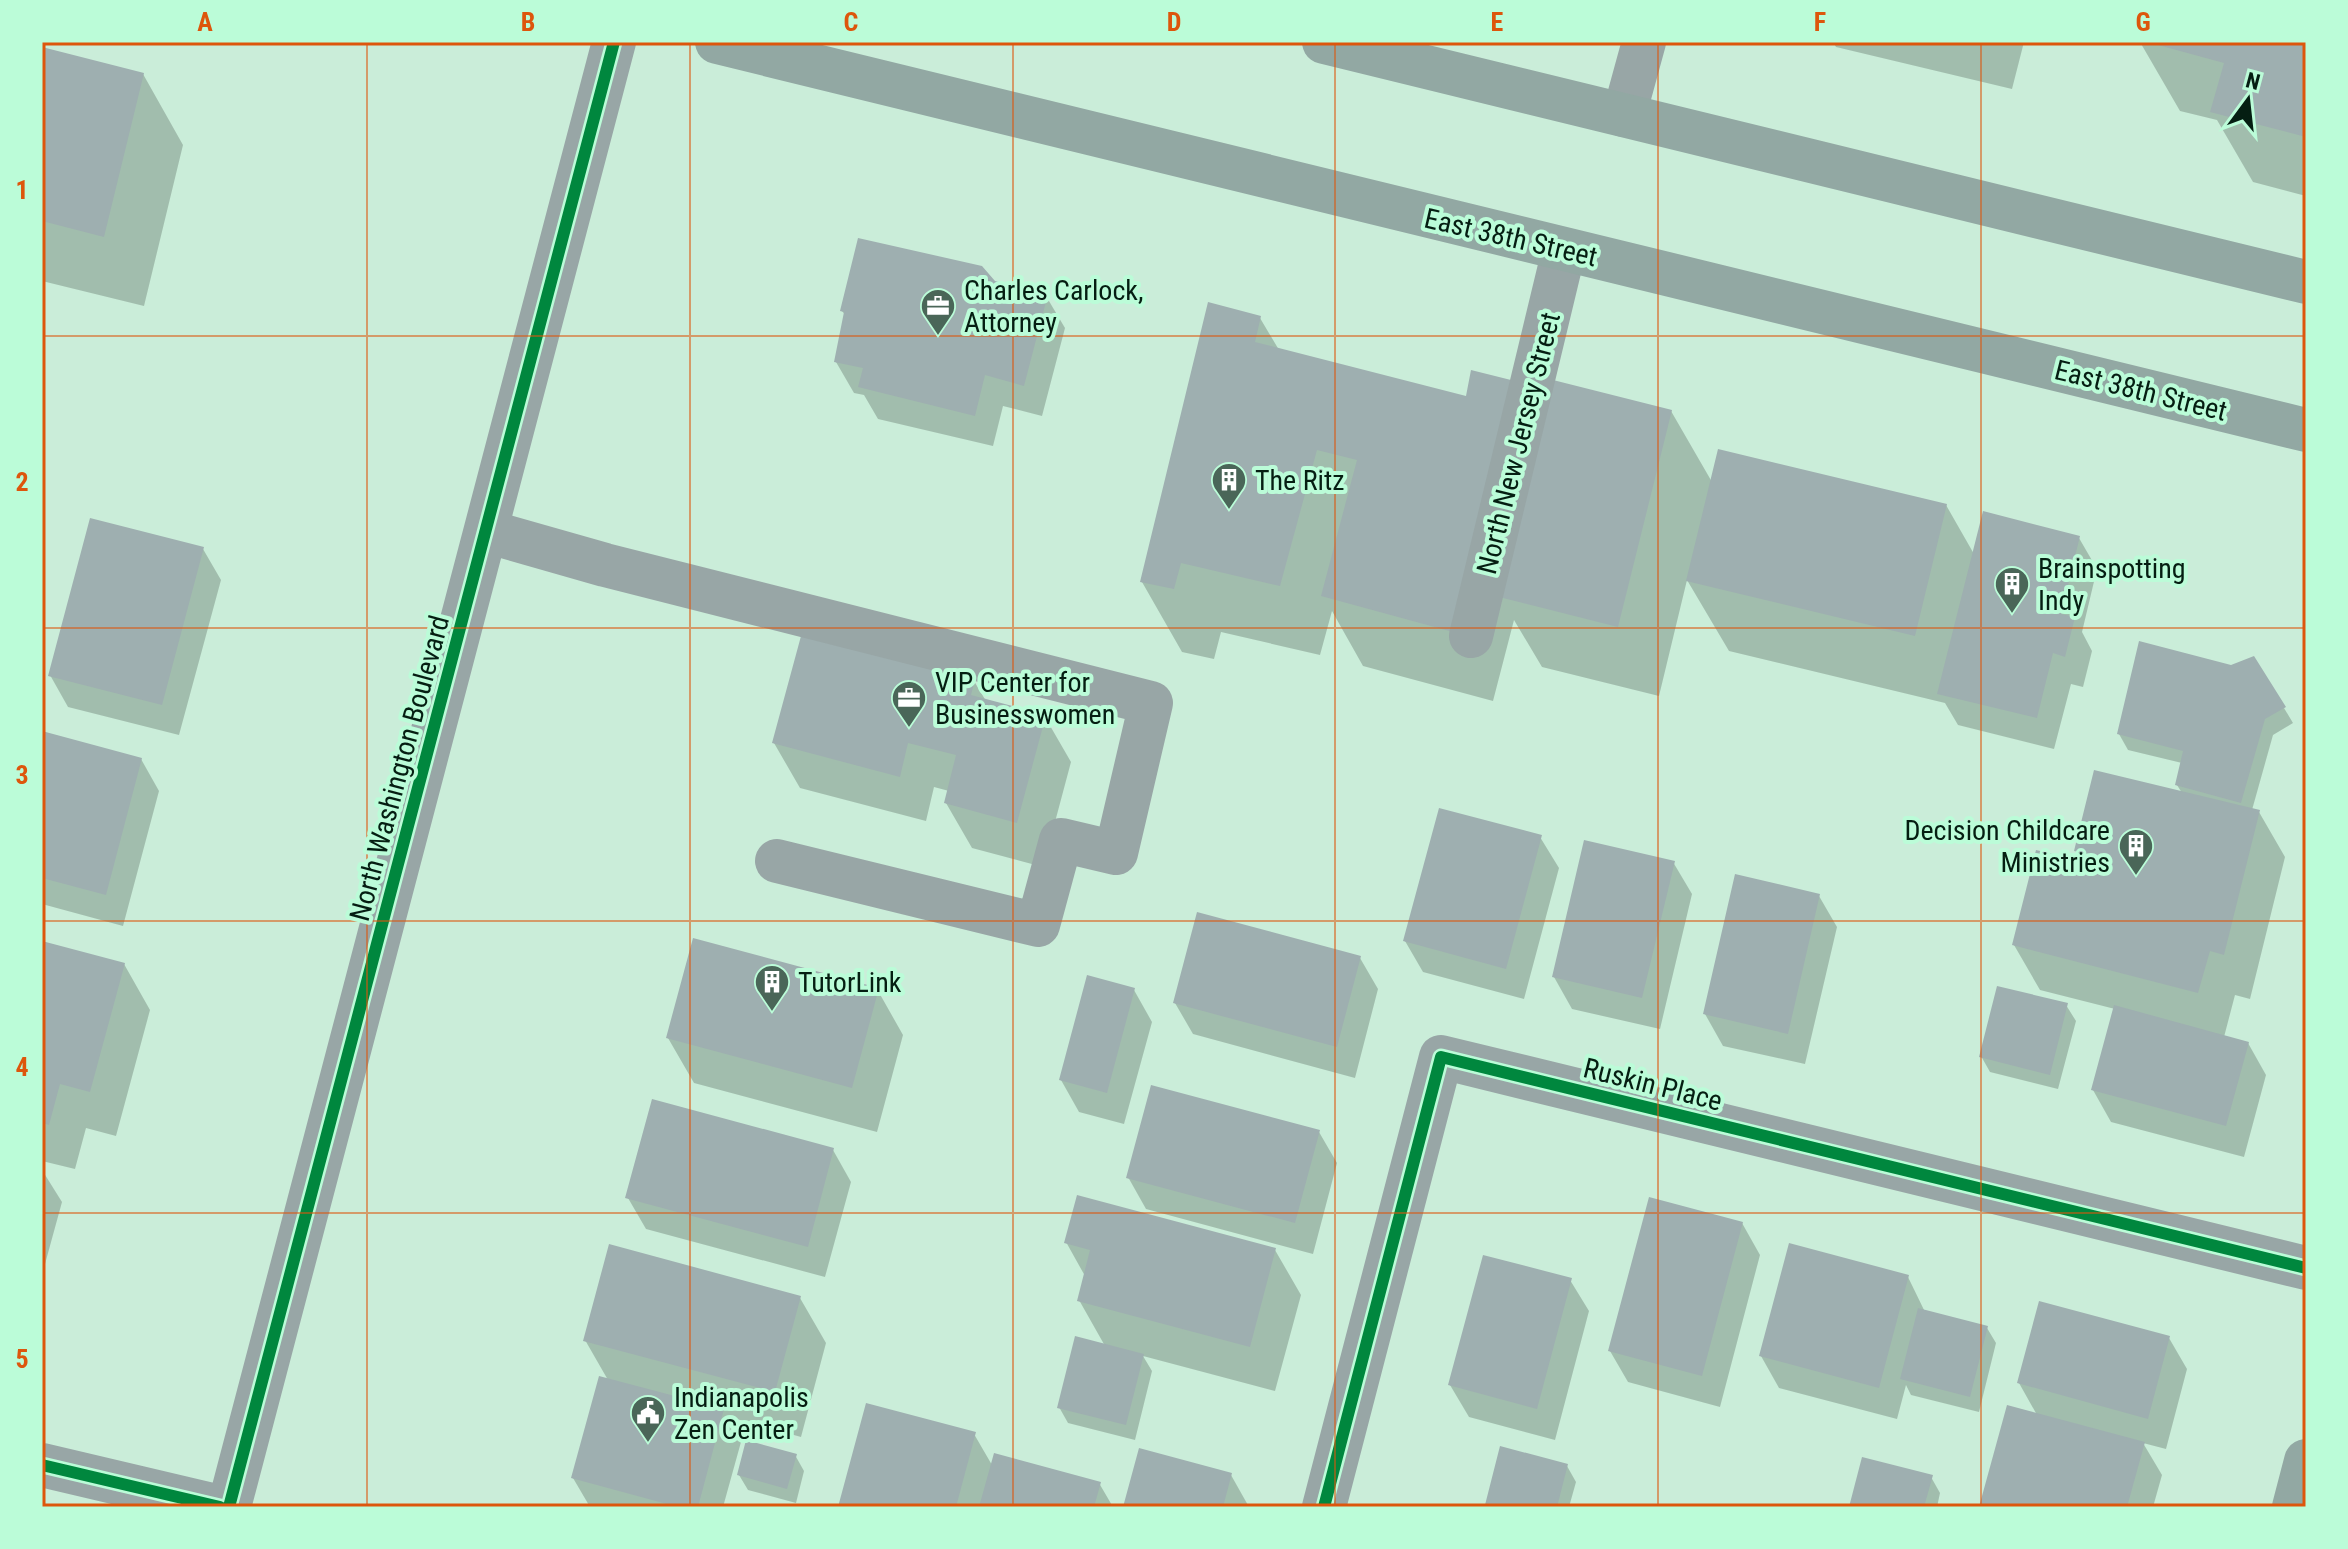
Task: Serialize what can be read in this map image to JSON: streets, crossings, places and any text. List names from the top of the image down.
{
  "streets": {
    "main road": ["East 38th Street"],
    "street": ["North New Jersey Street", "North Washington Boulevard", "Ruskin Place"]
  },
  "crossings": [
    ["East 38th Street", "North New Jersey Street"]
  ],
  "places": {
    "office": ["Charles Carlock, Attorney", "VIP Center for Businesswomen"],
    "building": [
      "The Ritz",
      "Brainspotting Indy",
      "Decision Childcare Ministries",
      "TutorLink"
    ],
    "public building": ["Indianapolis Zen Center"]
  },
  "north": "top",
  "grid": {
    "columns": [
      "A",
      "B",
      "C",
      "D",
      "E",
      "F",
      "G"
    ],
    "rows": [
      "1",
      "2",
      "3",
      "4",
      "5"
    ]
  }
}
